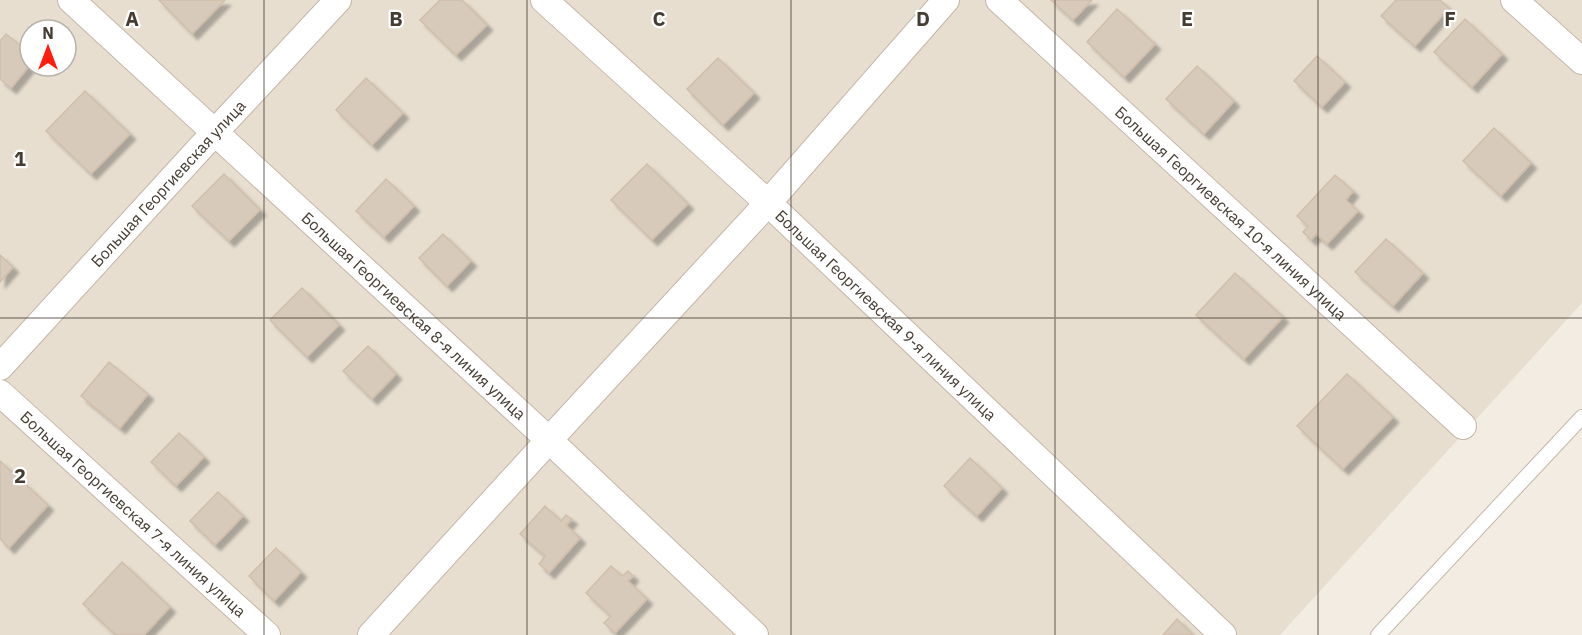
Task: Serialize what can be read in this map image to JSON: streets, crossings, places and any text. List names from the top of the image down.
{
  "streets": {
    "street": [
      "Большая Георгиевская улица",
      "Большая Георгиевская 10-я линия улица",
      "Большая Георгиевская 9-я линия улица",
      "Большая Георгиевская 8-я линия улица",
      "Большая Георгиевская 7-я линия улица"
    ]
  },
  "crossings": [
    ["Большая Георгиевская улица", "Большая Георгиевская 8-я линия улица"]
  ],
  "north": "top",
  "grid": {
    "columns": [
      "A",
      "B",
      "C",
      "D",
      "E",
      "F"
    ],
    "rows": ["1", "2"]
  }
}
